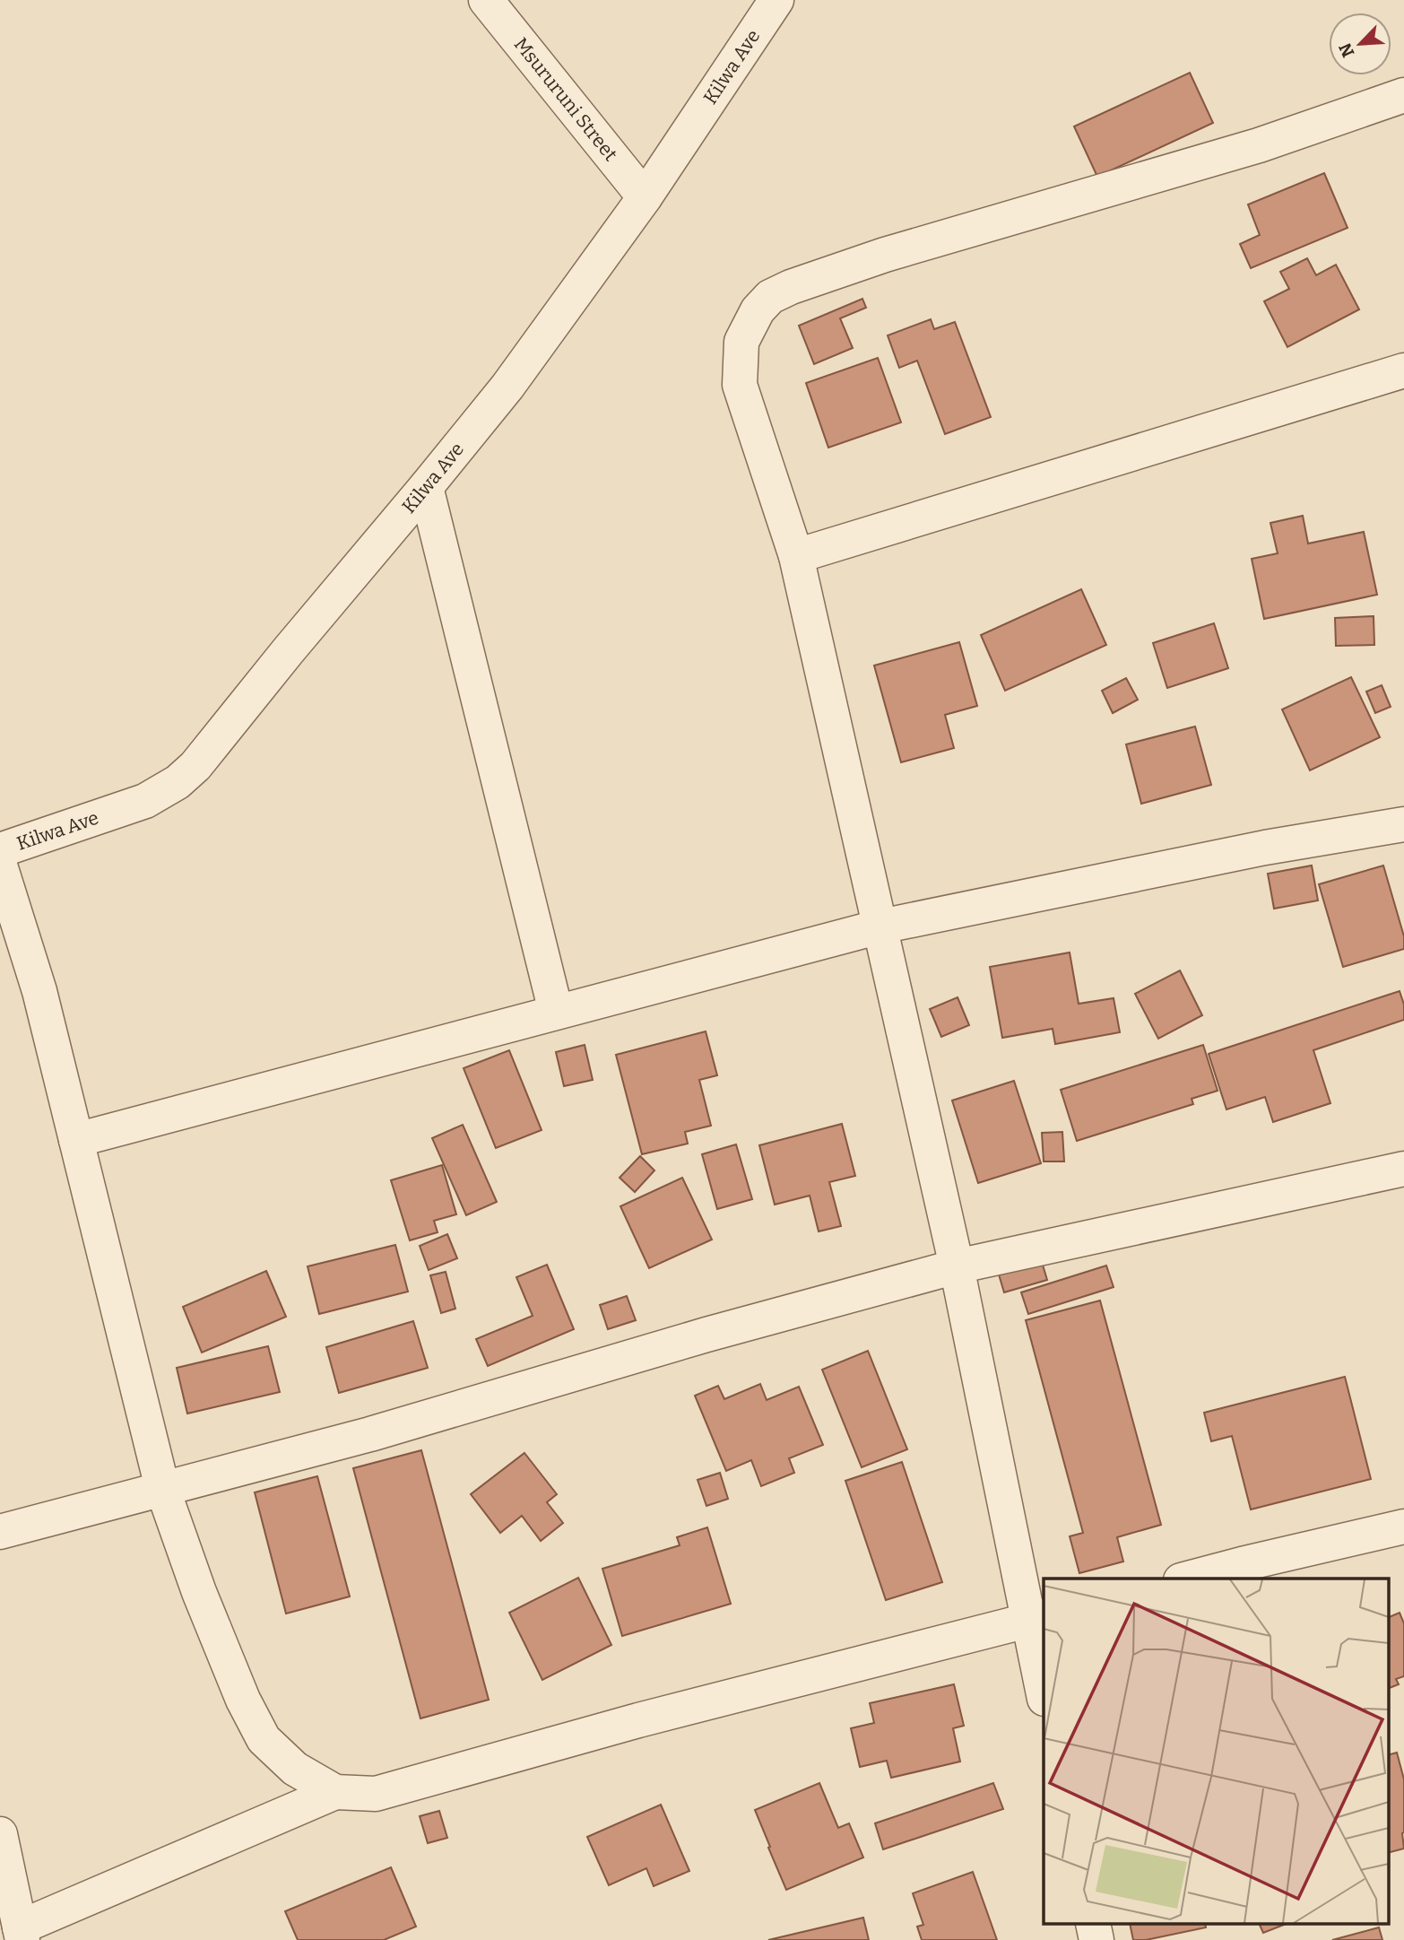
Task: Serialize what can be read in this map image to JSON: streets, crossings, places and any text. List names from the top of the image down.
{
  "streets": {
    "street": ["Kilwa Ave", "Msururuni Street"]
  },
  "crossings": [
    ["Kilwa Ave", "Msururuni Street"]
  ],
  "north": "bottom left"
}
